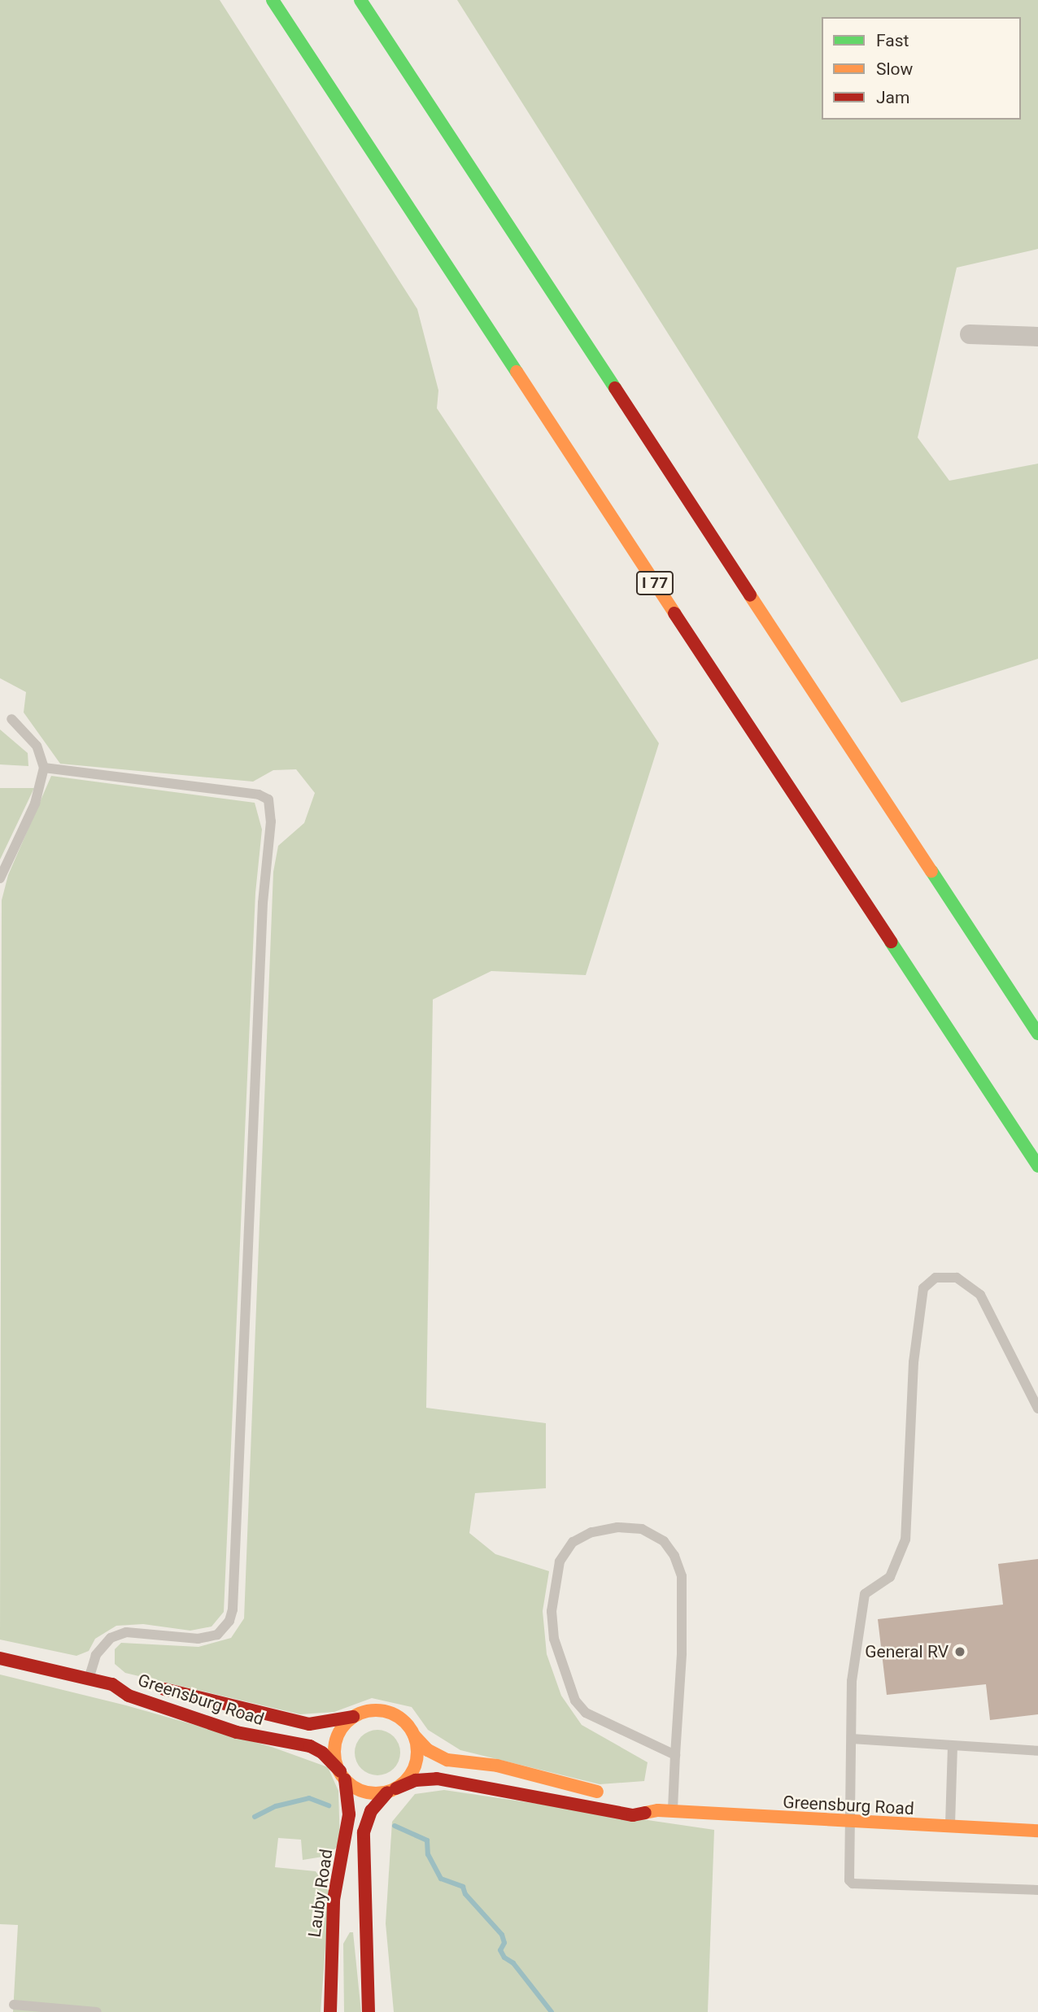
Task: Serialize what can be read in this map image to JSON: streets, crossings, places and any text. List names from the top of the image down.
{
  "streets": {
    "main road": ["I 77", "Greensburg Road", "Lauby Road"]
  },
  "crossings": [
    ["Greensburg Road", "Lauby Road"]
  ],
  "places": ["General RV"],
  "legend": ["Fast", "Slow", "Jam"]
}
